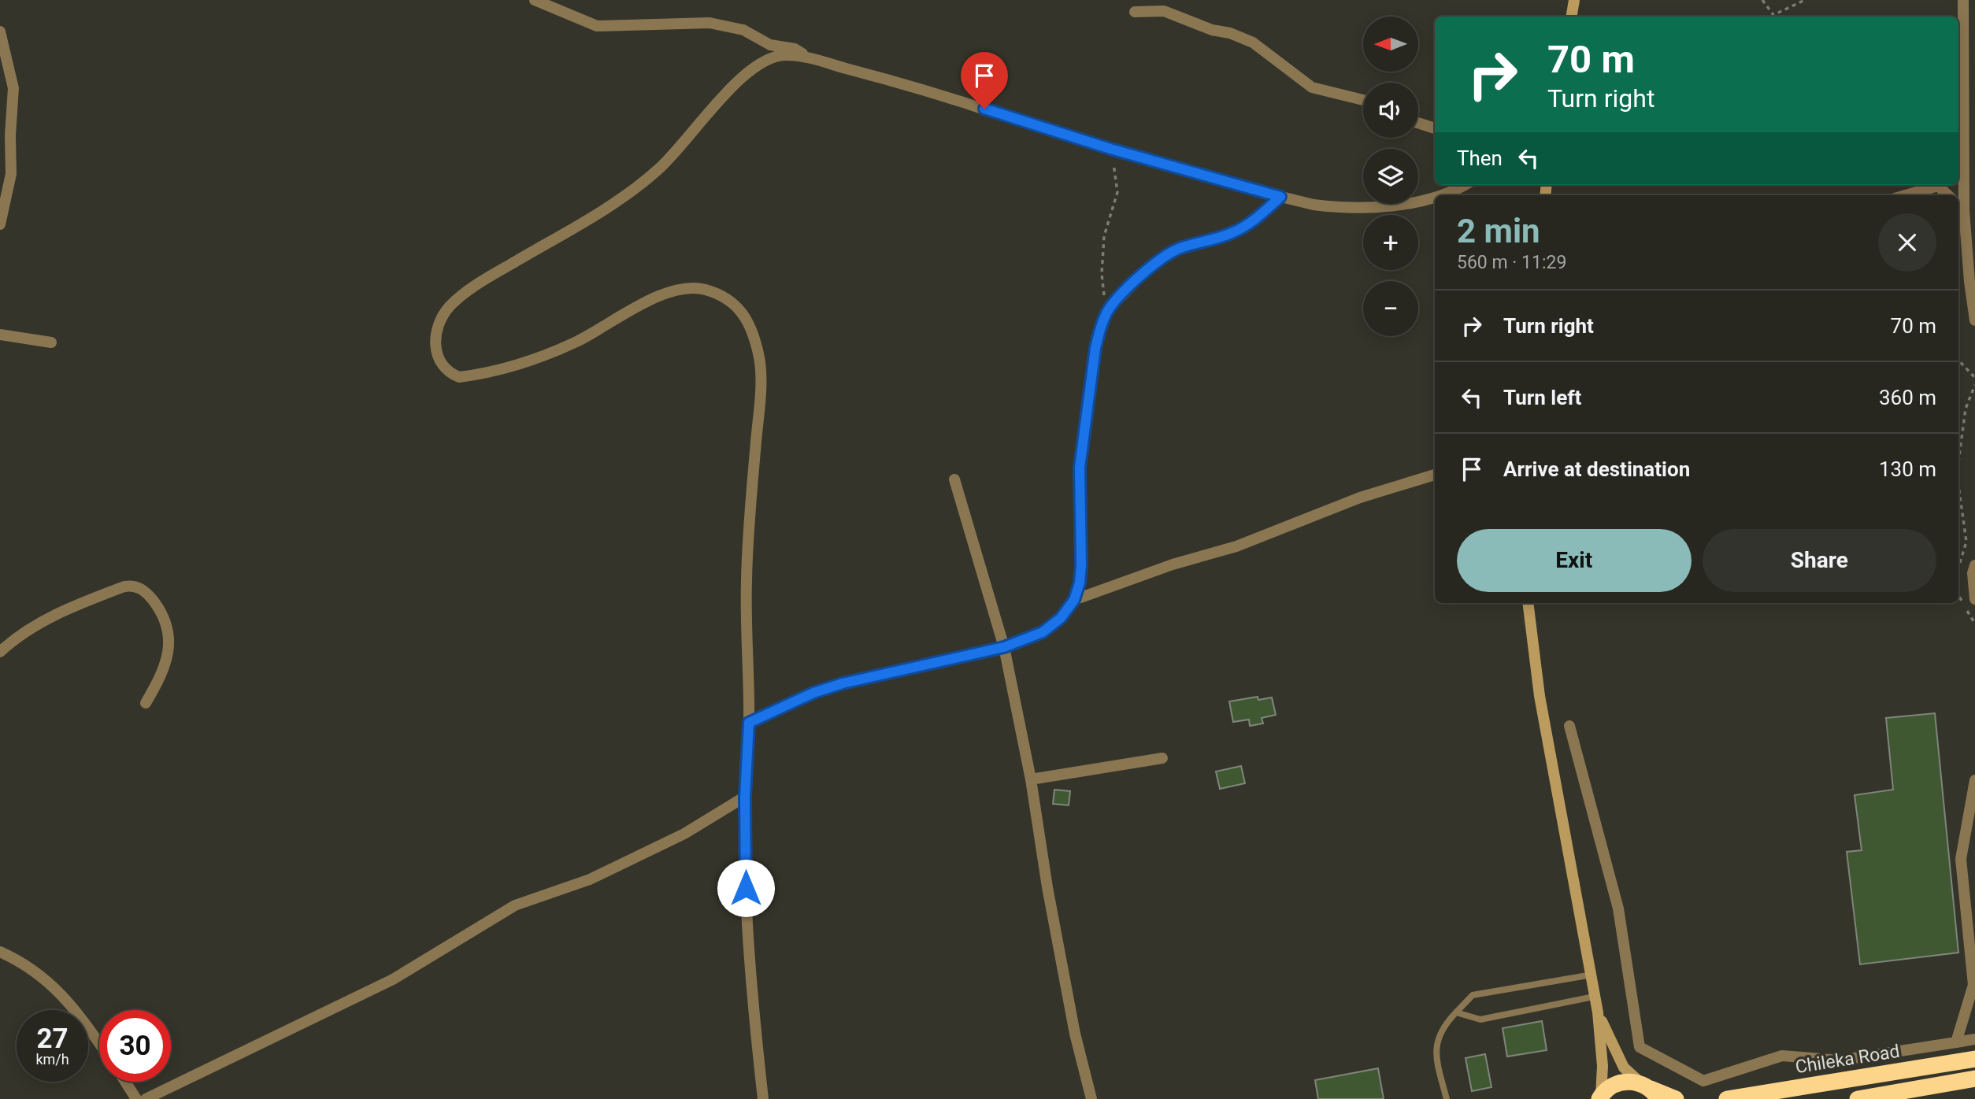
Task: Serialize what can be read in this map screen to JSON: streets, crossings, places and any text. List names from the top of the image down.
{
  "streets": {
    "highway": ["Chileka Road"]
  },
  "north": "left",
  "page": {
    "map_buttons": ["+", "−"],
    "turn": ["70 m", "Turn right"],
    "then": "Then",
    "heading": ["2 min", "560 m · 11:29"],
    "list": [
      {
        "name": "Turn right",
        "value": "70 m"
      },
      {
        "name": "Turn left",
        "value": "360 m"
      },
      {
        "name": "Arrive at destination",
        "value": "130 m"
      }
    ],
    "buttons": ["Exit", "Share"],
    "speed": "27 km/h",
    "limit": "30"
  }
}
